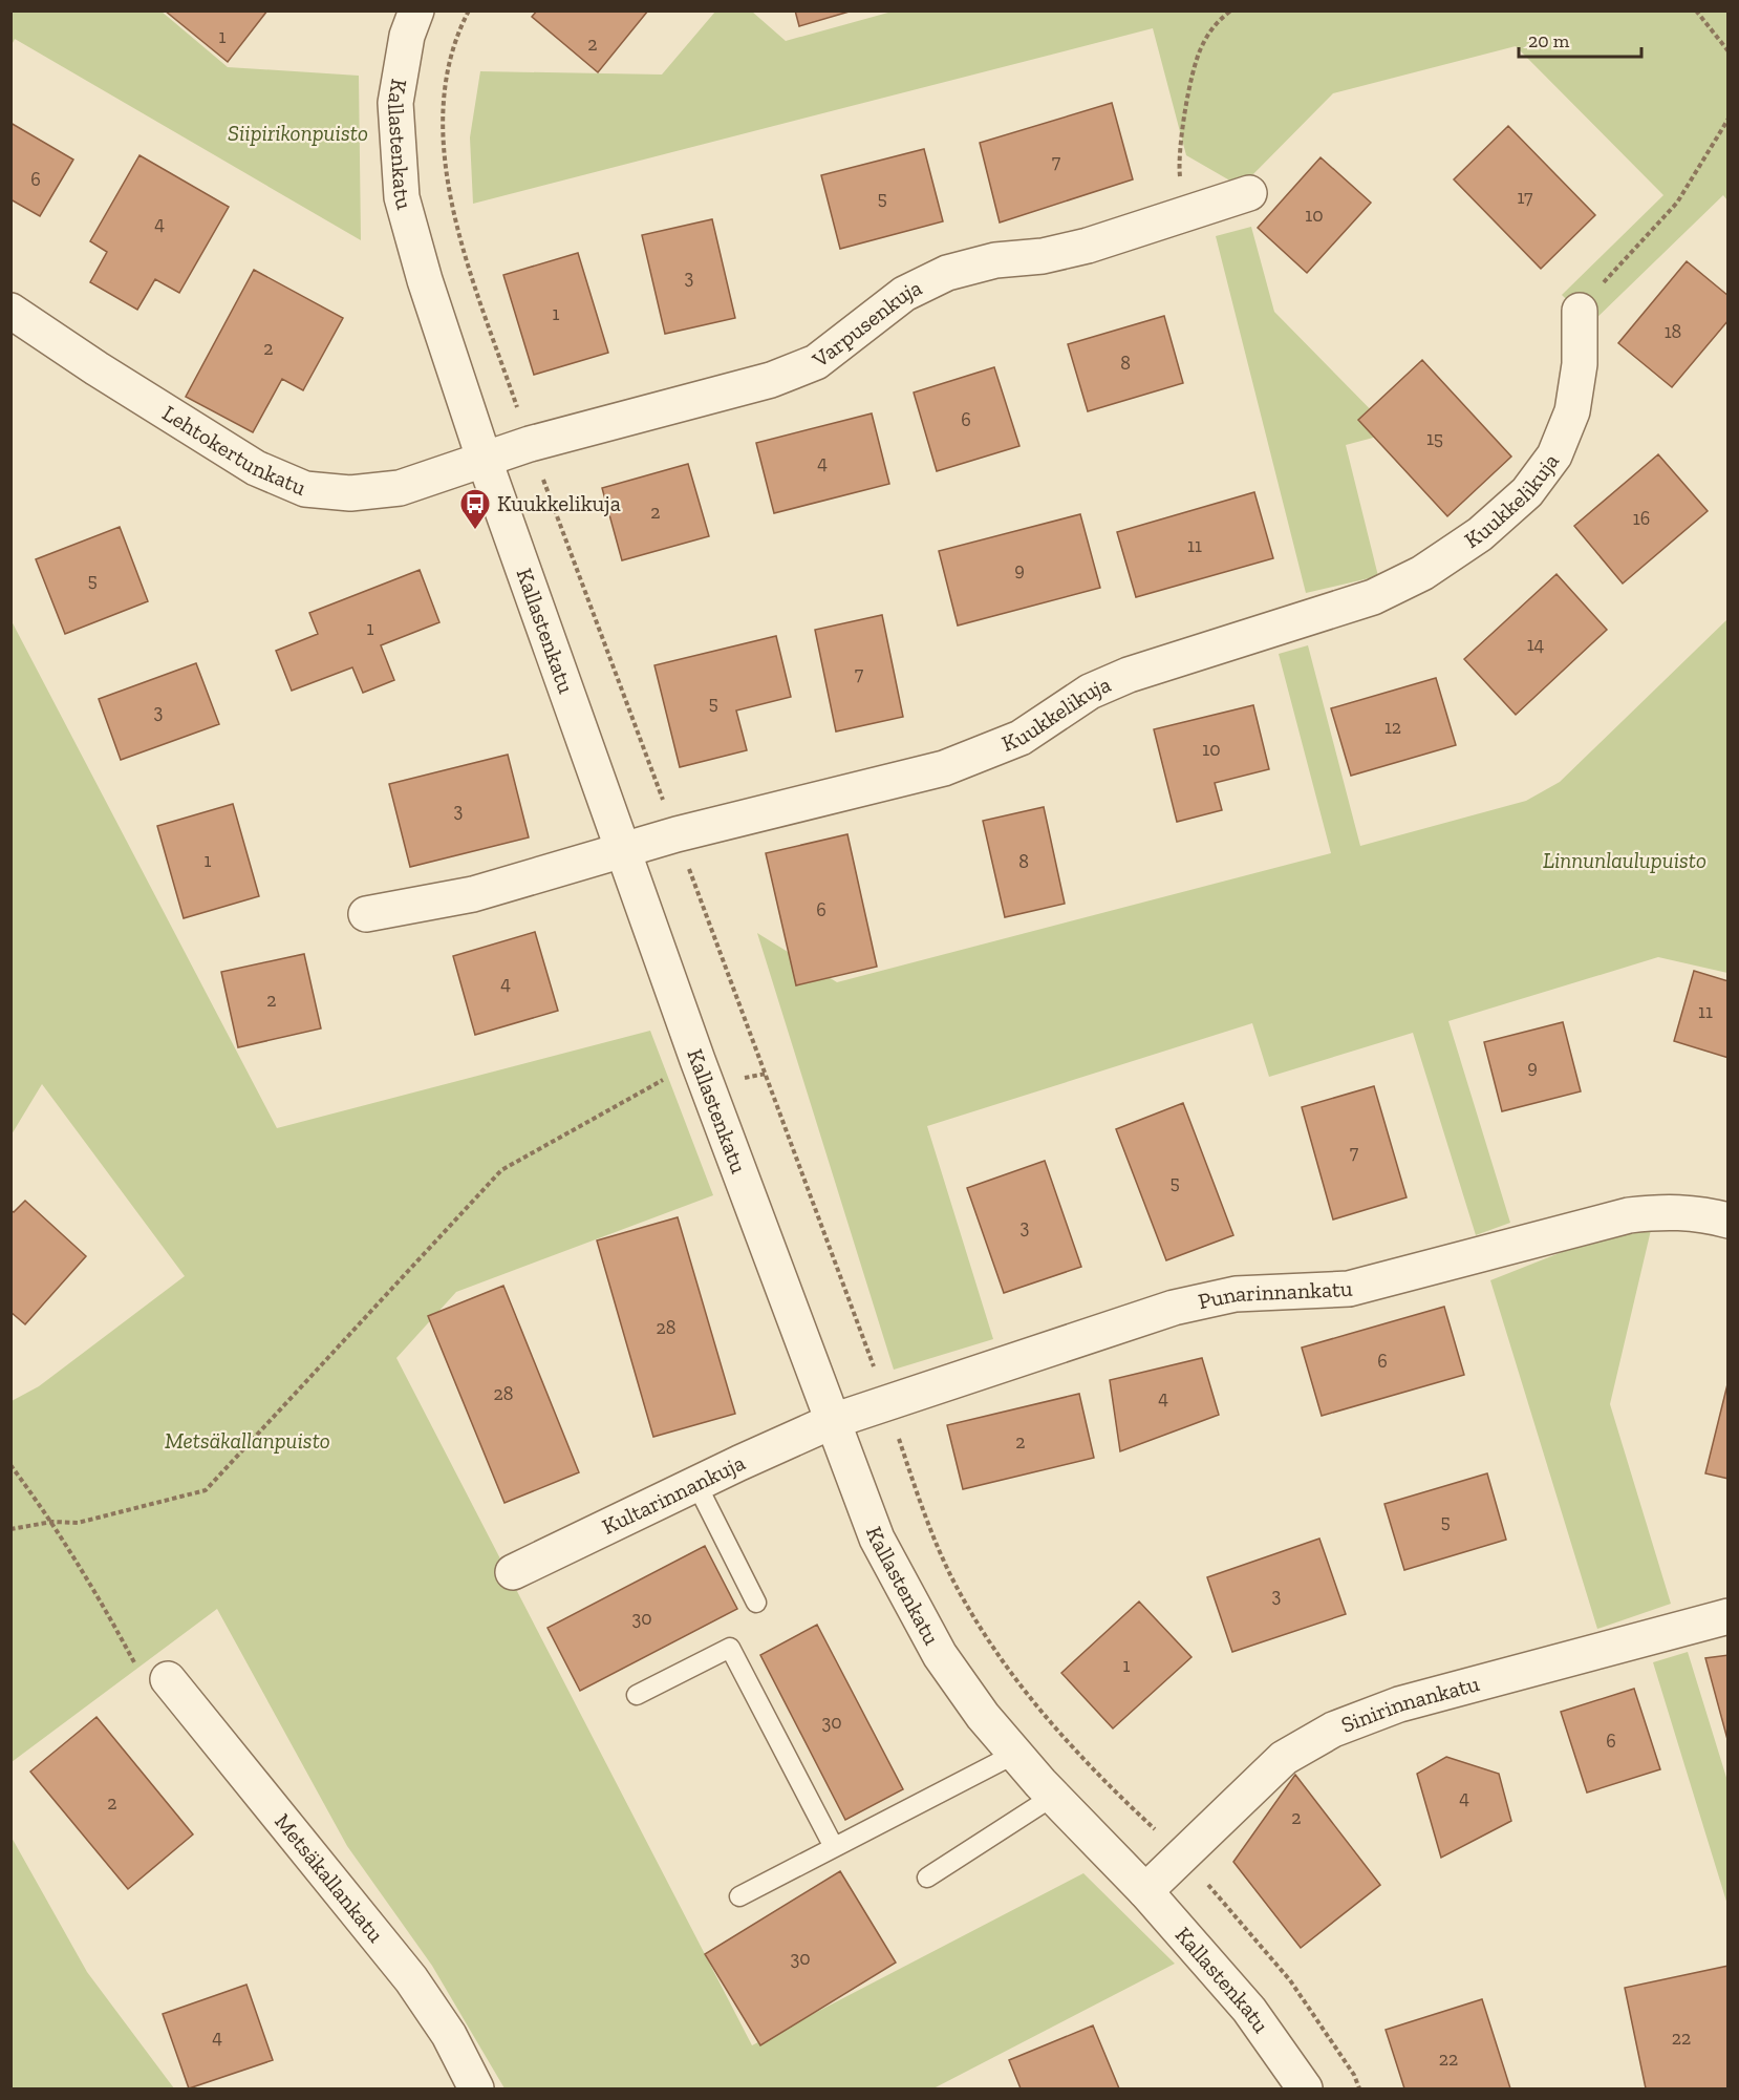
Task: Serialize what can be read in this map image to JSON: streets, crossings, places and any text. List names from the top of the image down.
{
  "streets": {
    "street": [
      "Kallastenkatu",
      "Varpusenkuja",
      "Lehtokertunkatu",
      "Kuukkelikuja",
      "Punarinnankatu",
      "Kultarinnankuja",
      "Sinirinnankatu",
      "Metsäkallankatu"
    ]
  },
  "crossings": [
    ["Kallastenkatu", "Varpusenkuja"],
    ["Kallastenkatu", "Lehtokertunkatu"],
    ["Kallastenkatu", "Kuukkelikuja"],
    ["Kallastenkatu", "Punarinnankatu"],
    ["Kallastenkatu", "Kultarinnankuja"],
    ["Kallastenkatu", "Sinirinnankatu"],
    ["Varpusenkuja", "Lehtokertunkatu"],
    ["Punarinnankatu", "Kultarinnankuja"]
  ],
  "parks": ["Siipirikonpuisto", "Linnunlaulupuisto", "Metsäkallanpuisto"],
  "places": {
    "bus stop": ["Kuukkelikuja"]
  },
  "house_numbers": [
    "1",
    "2",
    "7",
    "6",
    "17",
    "5",
    "10",
    "4",
    "3",
    "1",
    "18",
    "2",
    "8",
    "6",
    "15",
    "4",
    "2",
    "16",
    "11",
    "9",
    "5",
    "1",
    "14",
    "7",
    "5",
    "3",
    "12",
    "10",
    "3",
    "1",
    "8",
    "6",
    "4",
    "2",
    "11",
    "9",
    "7",
    "5",
    "3",
    "28",
    "6",
    "28",
    "4",
    "2",
    "5",
    "3",
    "30",
    "1",
    "30",
    "6",
    "4",
    "2",
    "2",
    "30",
    "4",
    "22",
    "22"
  ],
  "scale_bar": "20 m"
}
